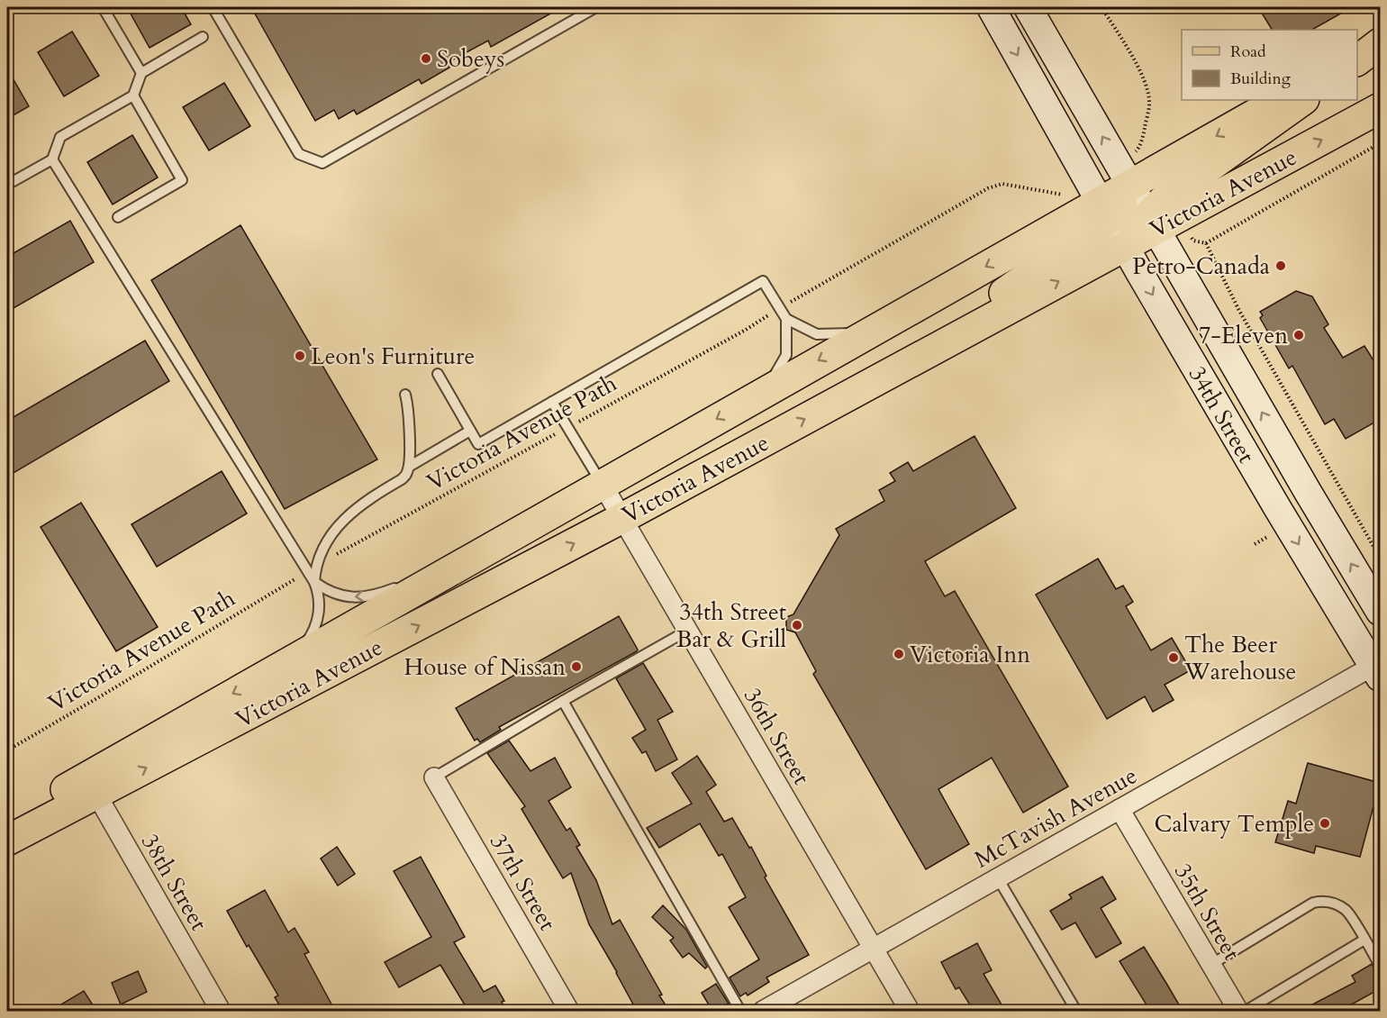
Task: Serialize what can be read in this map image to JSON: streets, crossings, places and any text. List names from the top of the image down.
{
  "streets": {
    "main road": ["Victoria Avenue", "34th Street"],
    "street": [
      "36th Street",
      "McTavish Avenue",
      "38th Street",
      "37th Street",
      "35th Street"
    ],
    "path": ["Victoria Avenue Path"]
  },
  "crossings": [
    ["Victoria Avenue", "34th Street"],
    ["Victoria Avenue", "36th Street"],
    ["Victoria Avenue", "38th Street"],
    ["34th Street", "McTavish Avenue"],
    ["36th Street", "McTavish Avenue"],
    ["McTavish Avenue", "35th Street"]
  ],
  "places": [
    "Sobeys",
    "Petro-Canada",
    "7-Eleven",
    "Leon's Furniture",
    "34th Street Bar & Grill",
    "Victoria Inn",
    "The Beer Warehouse",
    "House of Nissan",
    "Calvary Temple"
  ],
  "legend": ["Road", "Building"]
}
